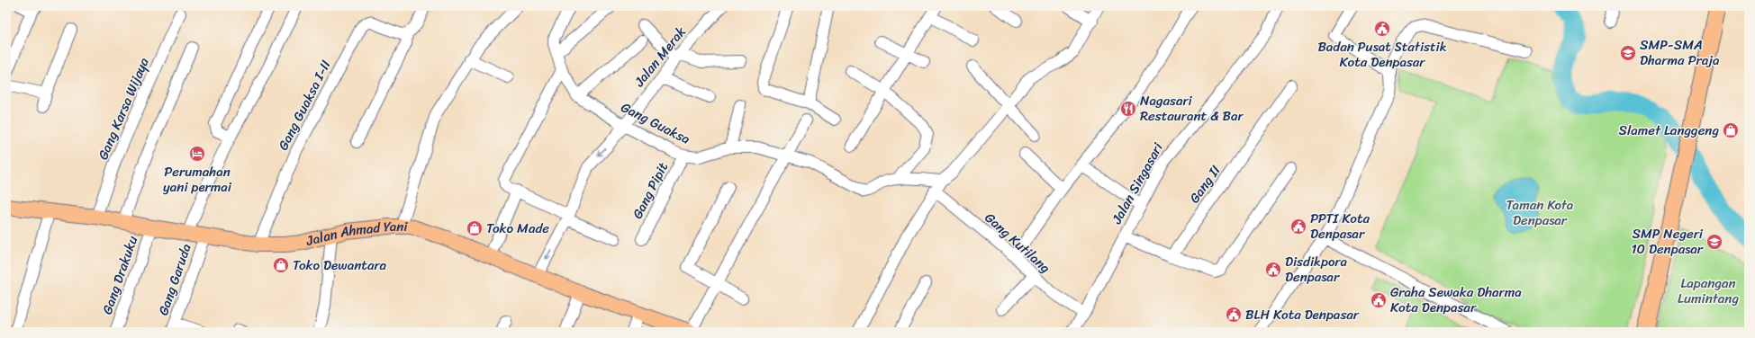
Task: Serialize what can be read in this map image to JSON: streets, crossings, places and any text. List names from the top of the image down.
{
  "streets": {
    "main road": ["Jalan Ahmad Yani"],
    "street": [
      "Jalan Merak",
      "Gang Guaksa I-II",
      "Gang Karsa Wijaya",
      "Gang Guaksa",
      "Jalan Singasari",
      "Gang II",
      "Gang Pipit",
      "Gang Kutilang",
      "Gang Drakuku",
      "Gang Garuda"
    ]
  },
  "crossings": [
    ["Jalan Merak", "Gang Guaksa"],
    ["Jalan Merak", "Jalan Ahmad Yani"],
    ["Gang Guaksa I-II", "Jalan Ahmad Yani"],
    ["Gang Karsa Wijaya", "Jalan Ahmad Yani"],
    ["Gang Guaksa", "Gang Pipit"],
    ["Jalan Singasari", "Gang Kutilang"],
    ["Jalan Ahmad Yani", "Gang Drakuku"],
    ["Jalan Ahmad Yani", "Gang Garuda"]
  ],
  "parks": ["Taman Kota Denpasar", "Lapangan Lumintang"],
  "places": {
    "public building": [
      "Badan Pusat Statistik Kota Denpasar",
      "PPTI Kota Denpasar",
      "Disdikpora Denpasar",
      "Graha Sewaka Dharma Kota Denpasar",
      "BLH Kota Denpasar"
    ],
    "school or university": ["SMP-SMA Dharma Praja", "SMP Negeri 10 Denpasar"],
    "restaurant": ["Nagasari Restaurant & Bar"],
    "shop": ["Slamet Langgeng", "Toko Made", "Toko Dewantara"],
    "hotel": ["Perumahan yani permai"]
  }
}
